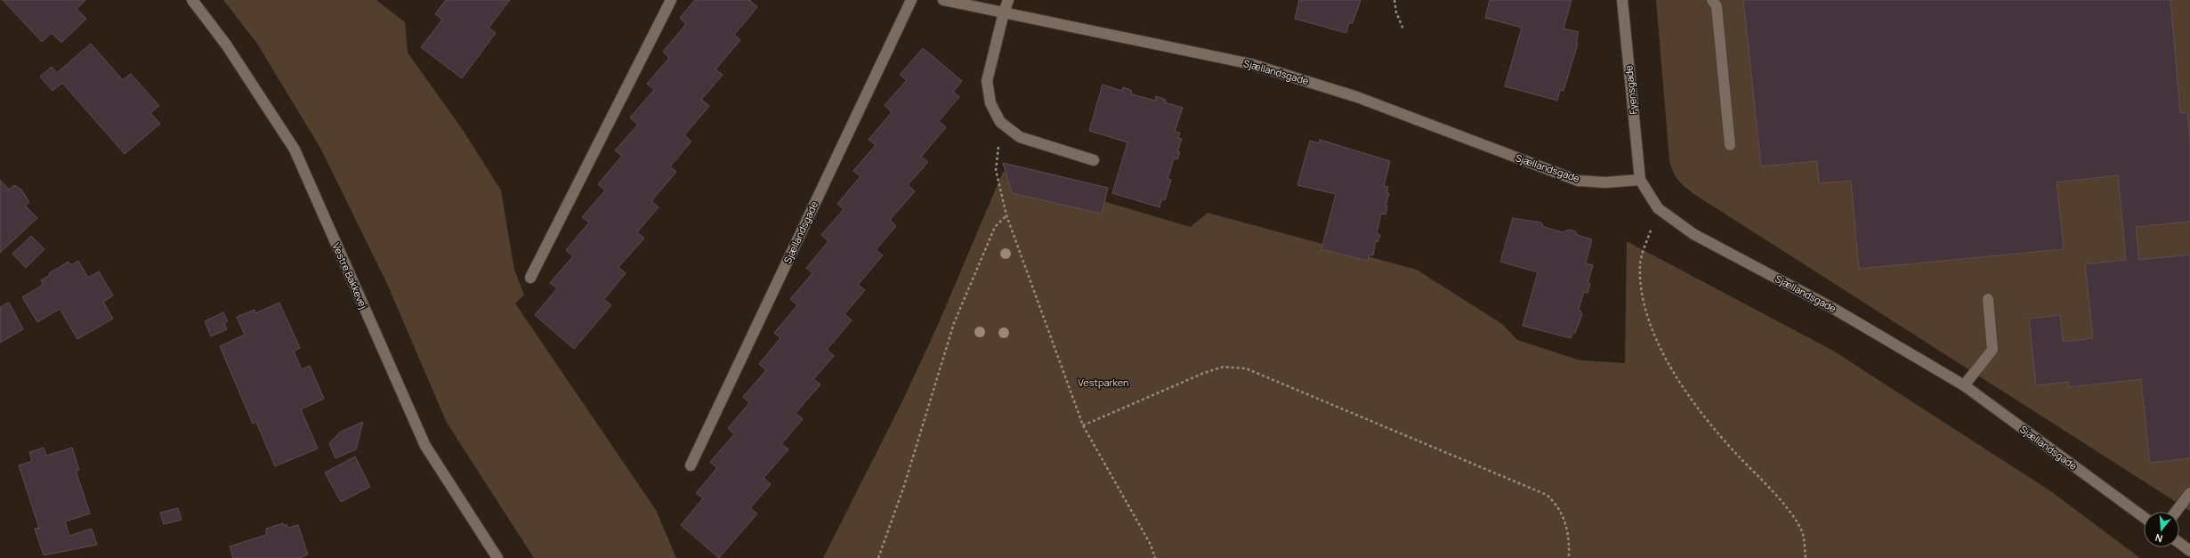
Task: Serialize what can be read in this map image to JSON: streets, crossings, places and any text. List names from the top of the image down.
{
  "streets": {
    "street": ["Sjællandsgade", "Fyensgade", "Vestre Bakkevej"]
  },
  "crossings": [
    ["Sjællandsgade", "Fyensgade"]
  ],
  "parks": ["Vestparken"],
  "north": "bottom"
}
